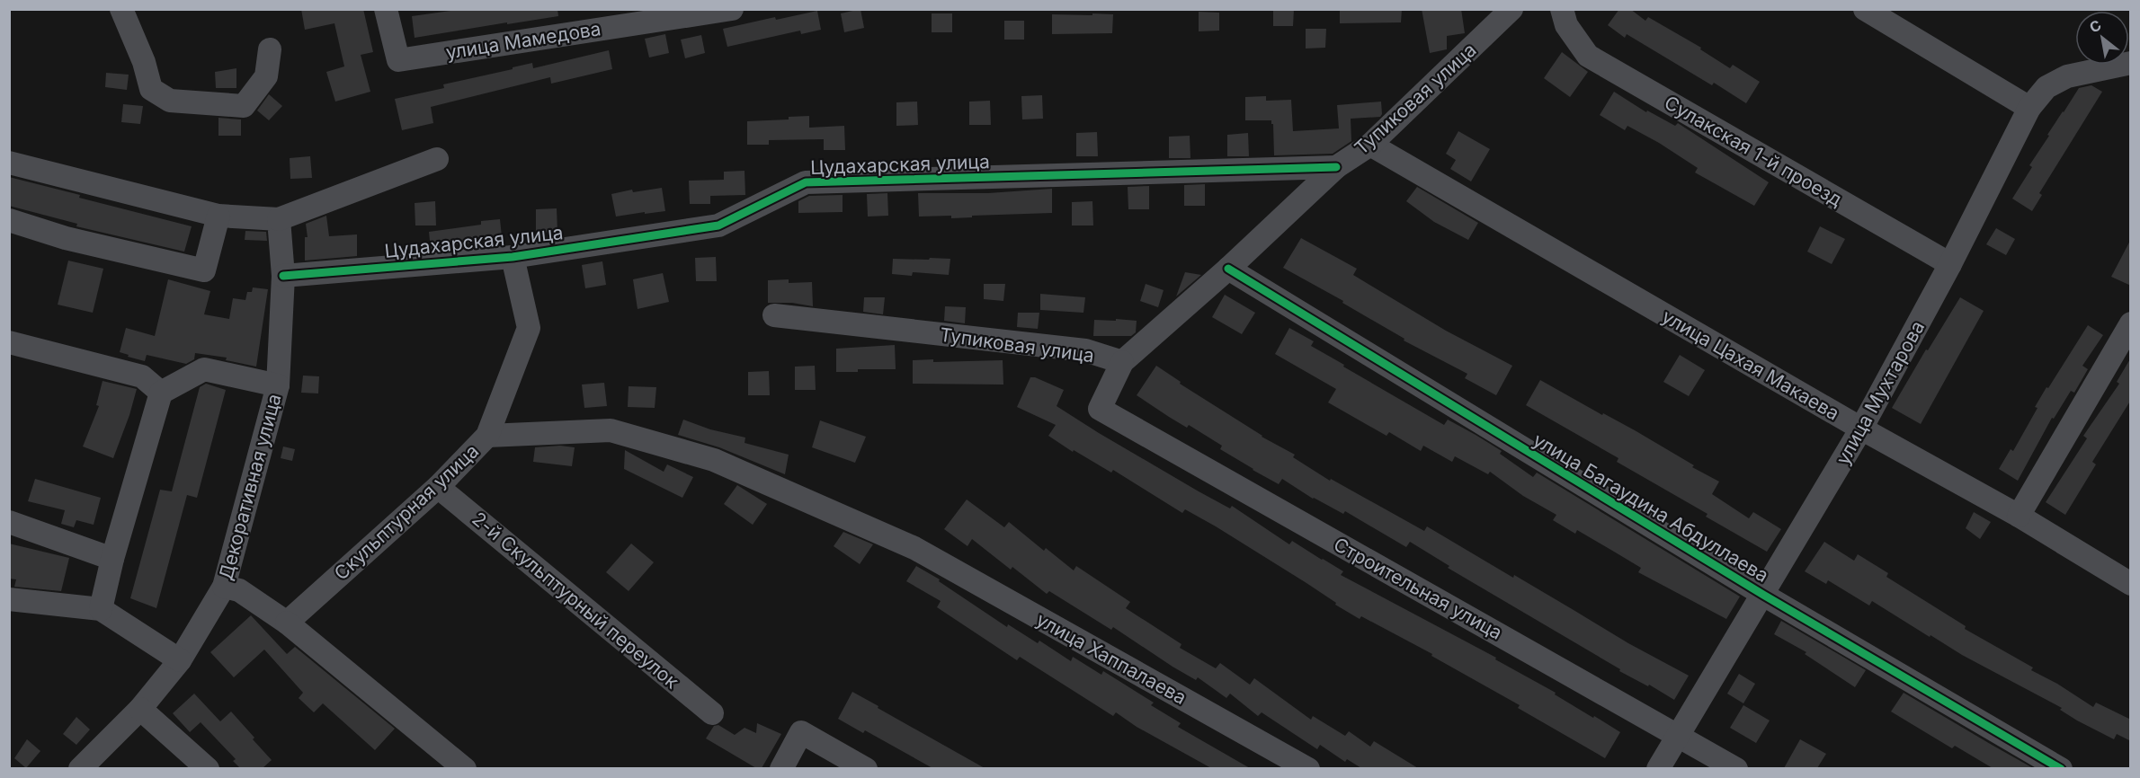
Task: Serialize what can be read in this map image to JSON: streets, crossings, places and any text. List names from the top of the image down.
{
  "streets": {
    "street": [
      "улица Мамедова",
      "Тупиковая улица",
      "Сулакская 1-й проезд",
      "Цудахарская улица",
      "улица Цахая Макаева",
      "улица Мухтарова",
      "Декоративная улица",
      "улица Багаудина Абдуллаева",
      "Скульптурная улица",
      "Строительная улица",
      "2-й Скульптурный переулок",
      "улица Хаппалаева"
    ]
  },
  "crossings": [
    ["Тупиковая улица", "Цудахарская улица"],
    ["Тупиковая улица", "улица Цахая Макаева"],
    ["Тупиковая улица", "улица Багаудина Абдуллаева"],
    ["Тупиковая улица", "Строительная улица"],
    ["Сулакская 1-й проезд", "улица Мухтарова"],
    ["Цудахарская улица", "Декоративная улица"],
    ["Цудахарская улица", "Скульптурная улица"],
    ["улица Цахая Макаева", "улица Мухтарова"],
    ["улица Мухтарова", "улица Багаудина Абдуллаева"],
    ["улица Мухтарова", "Строительная улица"],
    ["Скульптурная улица", "2-й Скульптурный переулок"],
    ["Скульптурная улица", "улица Хаппалаева"]
  ],
  "north": "top left"
}
